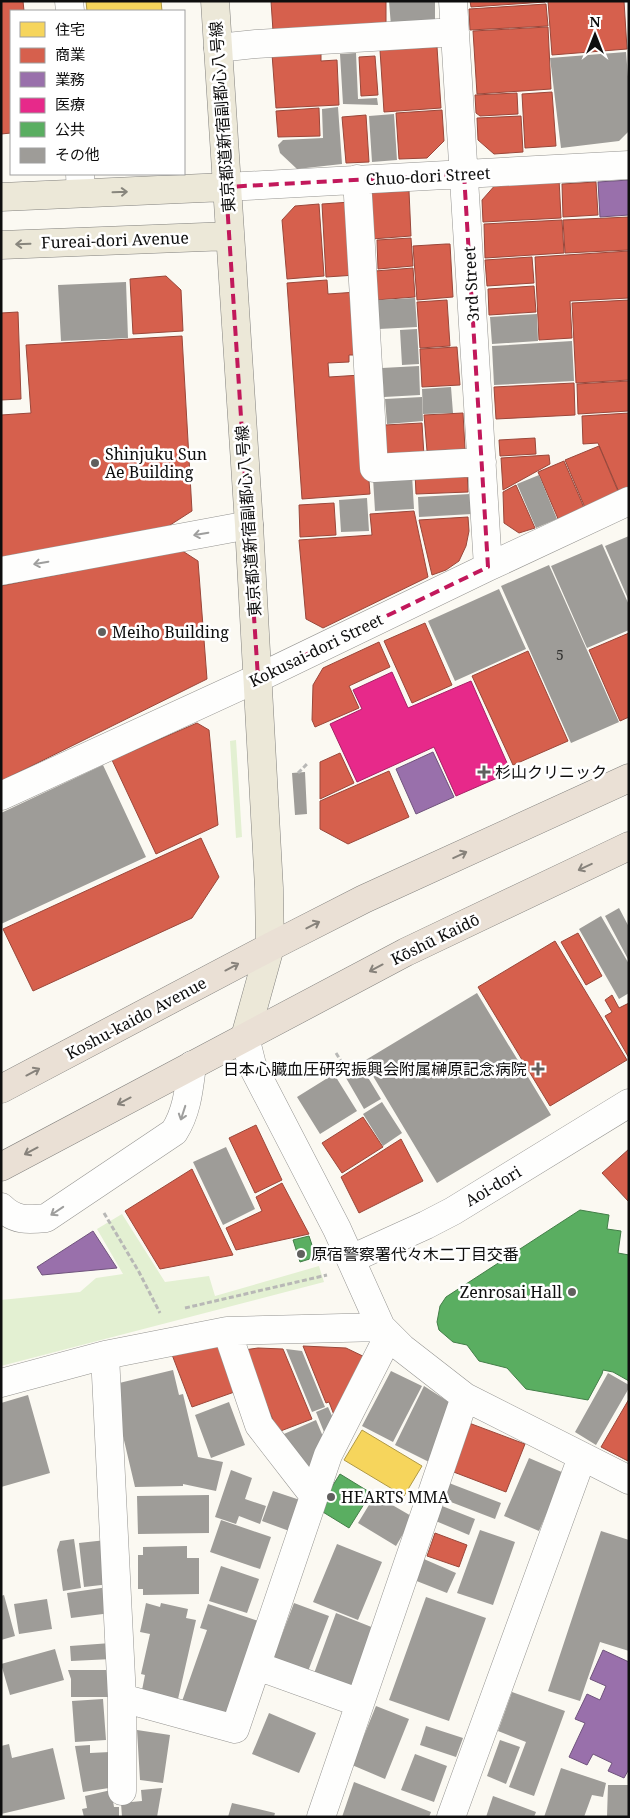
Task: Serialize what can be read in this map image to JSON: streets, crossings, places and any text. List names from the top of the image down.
{
  "streets": {
    "highway": ["Kōshū Kaidō", "Koshu-kaido Avenue"],
    "main road": ["東京都道新宿副都心八号線", "Fureai-dori Avenue"],
    "street": [
      "Chuo-dori Street",
      "3rd Street",
      "Kokusai-dori Street",
      "Aoi-dori"
    ]
  },
  "crossings": [
    ["東京都道新宿副都心八号線", "Chuo-dori Street"],
    ["東京都道新宿副都心八号線", "Fureai-dori Avenue"],
    ["東京都道新宿副都心八号線", "Kokusai-dori Street"],
    ["東京都道新宿副都心八号線", "Kōshū Kaidō"],
    ["東京都道新宿副都心八号線", "Koshu-kaido Avenue"],
    ["Chuo-dori Street", "3rd Street"],
    ["3rd Street", "Kokusai-dori Street"]
  ],
  "places": {
    "other": [
      "Shinjuku Sun Ae Building",
      "Meiho Building",
      "原宿警察署代々木二丁目交番",
      "Zenrosai Hall",
      "HEARTS MMA"
    ],
    "health": ["杉山クリニック", "日本心臓血圧研究振興会附属榊原記念病院"]
  },
  "house_numbers": ["5"],
  "legend": [
    "住宅",
    "商業",
    "業務",
    "医療",
    "公共",
    "その他"
  ],
  "north": "top"
}
